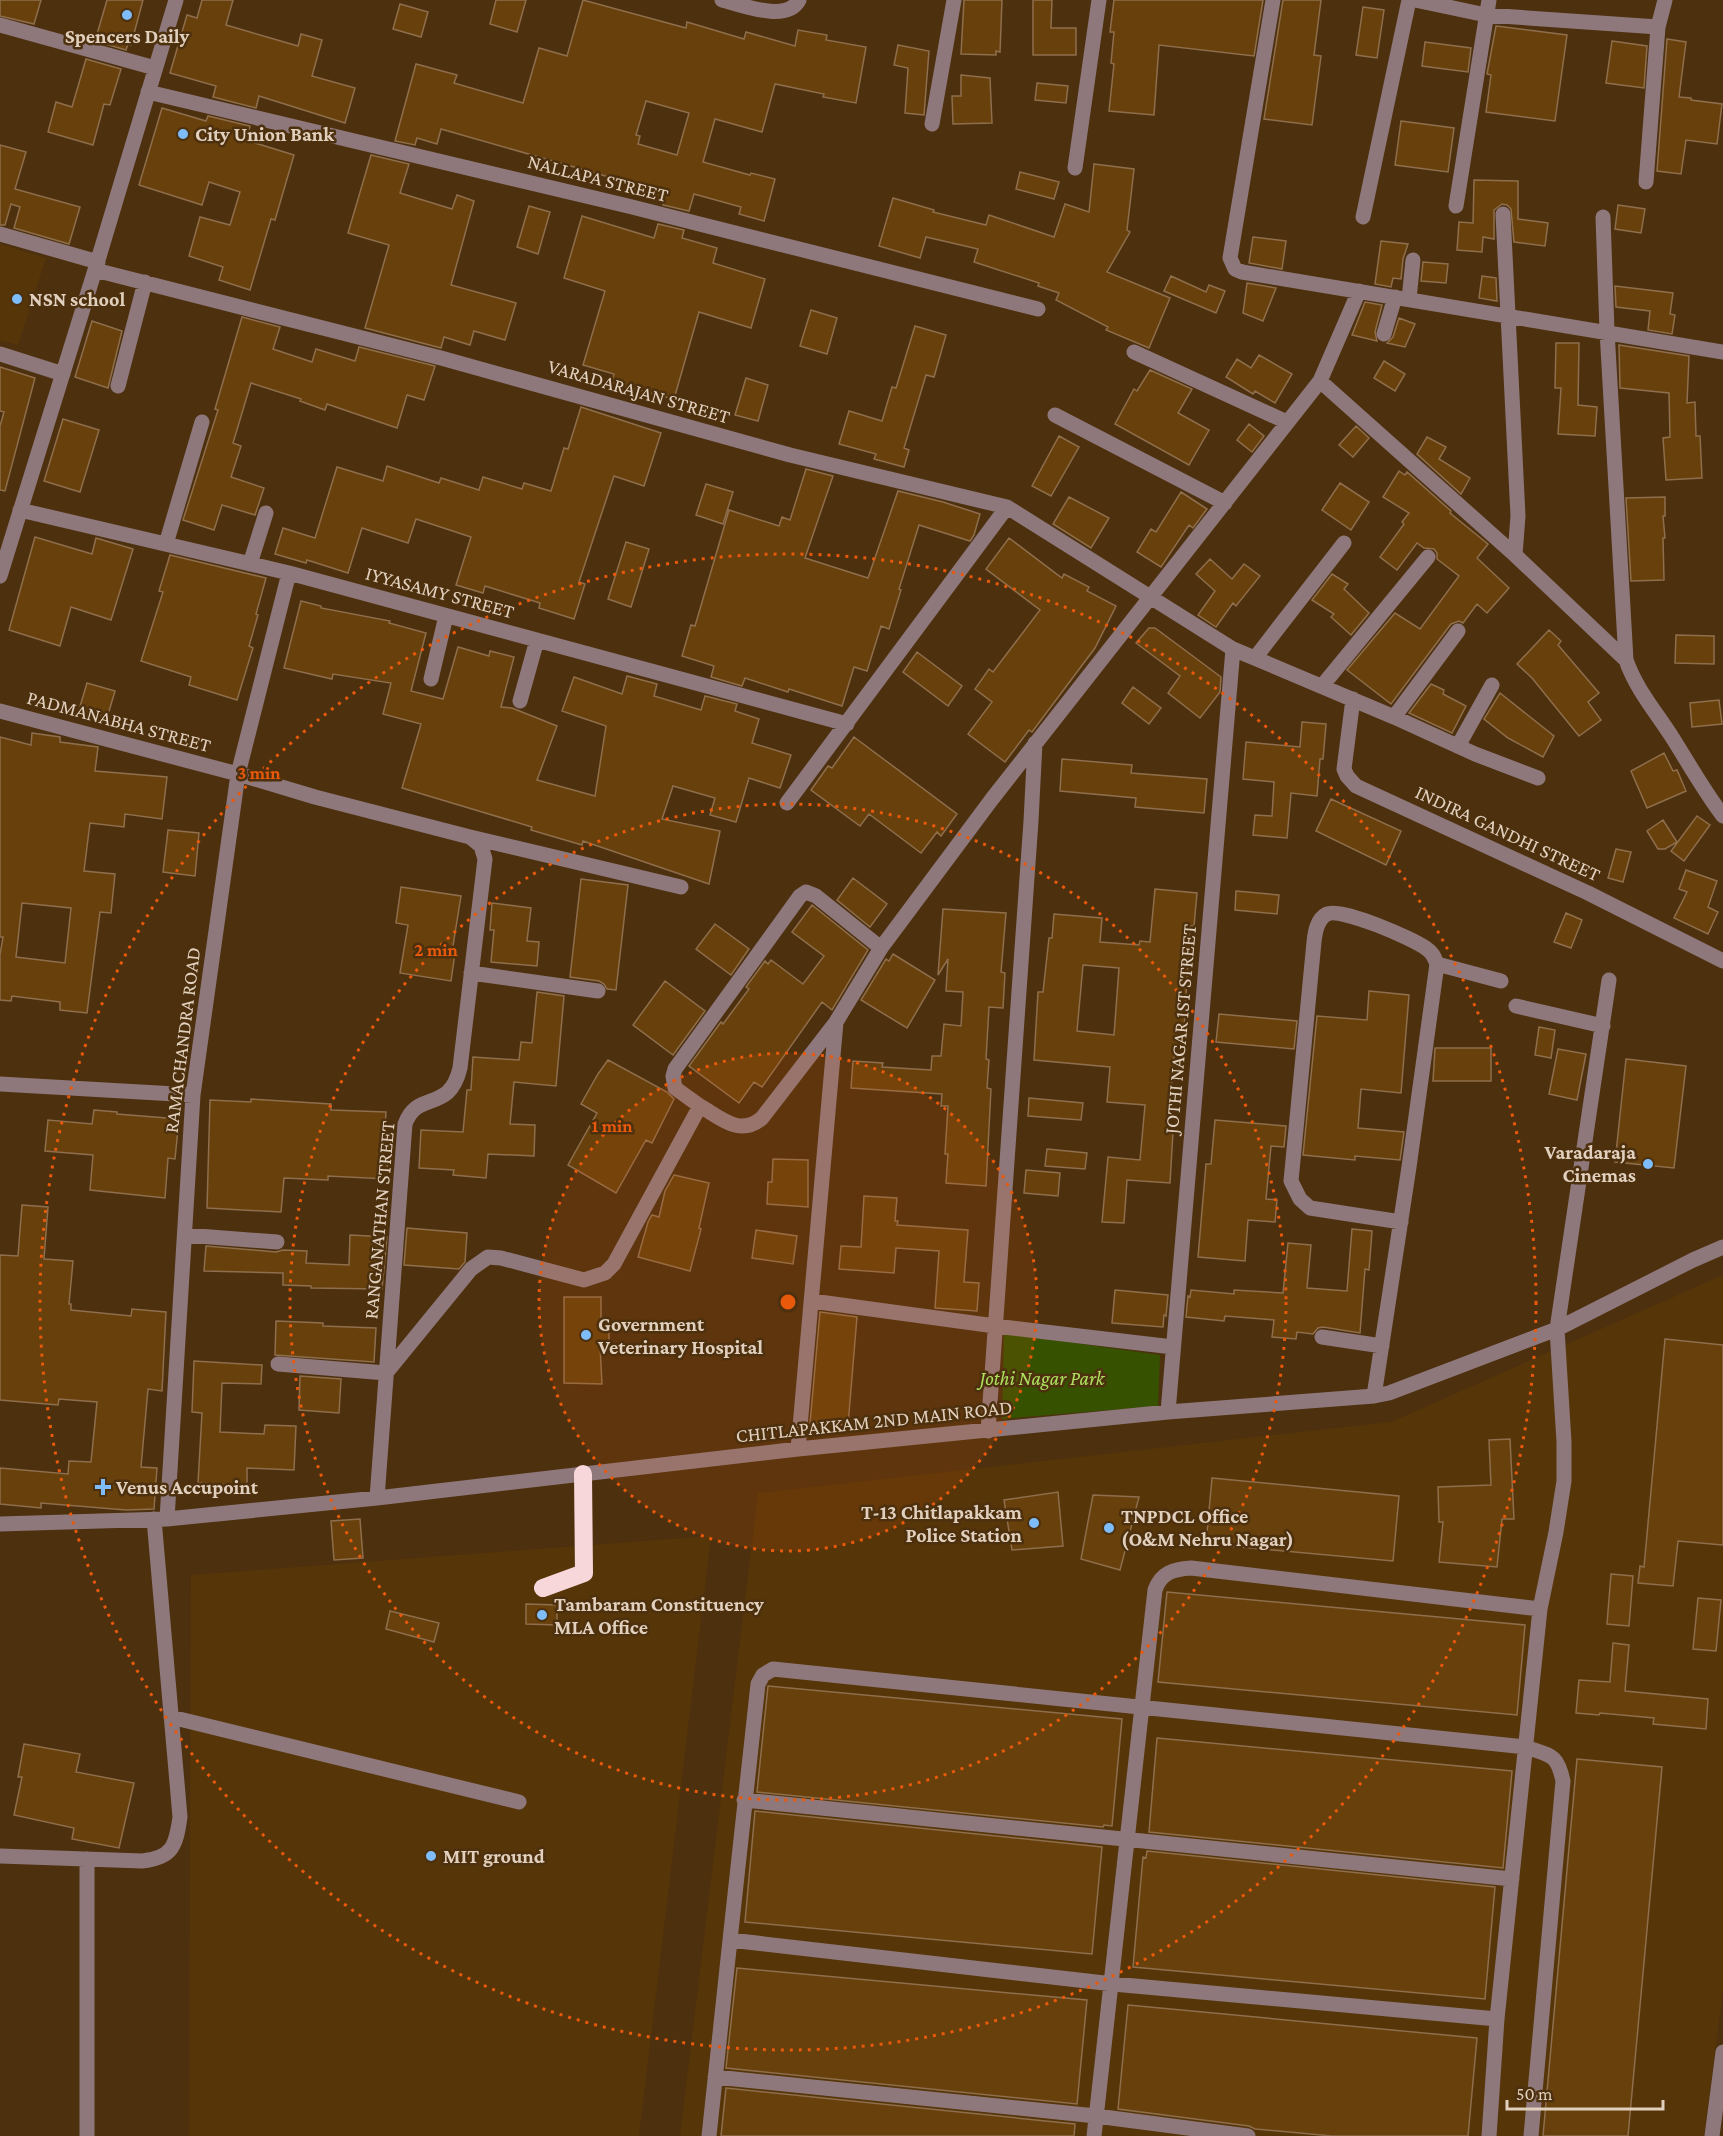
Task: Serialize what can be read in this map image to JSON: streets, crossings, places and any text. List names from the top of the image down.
{
  "streets": {
    "street": [
      "NALLAPA STREET",
      "VARADARAJAN STREET",
      "IYYASAMY STREET",
      "PADMANABHA STREET",
      "INDIRA GANDHI STREET",
      "JOTHI NAGAR 1ST STREET",
      "RAMACHANDRA ROAD",
      "RANGANATHAN STREET",
      "CHITLAPAKKAM 2ND MAIN ROAD"
    ]
  },
  "crossings": [
    ["VARADARAJAN STREET", "INDIRA GANDHI STREET"],
    ["VARADARAJAN STREET", "JOTHI NAGAR 1ST STREET"],
    ["IYYASAMY STREET", "RAMACHANDRA ROAD"],
    ["PADMANABHA STREET", "RAMACHANDRA ROAD"],
    ["PADMANABHA STREET", "RANGANATHAN STREET"],
    ["JOTHI NAGAR 1ST STREET", "CHITLAPAKKAM 2ND MAIN ROAD"],
    ["RAMACHANDRA ROAD", "CHITLAPAKKAM 2ND MAIN ROAD"],
    ["RANGANATHAN STREET", "CHITLAPAKKAM 2ND MAIN ROAD"]
  ],
  "parks": ["Jothi Nagar Park"],
  "places": {
    "other": [
      "Spencers Daily",
      "City Union Bank",
      "NSN school",
      "Varadaraja Cinemas",
      "Government Veterinary Hospital",
      "T-13 Chitlapakkam Police Station",
      "TNPDCL Office (O&M Nehru Nagar)",
      "Tambaram Constituency MLA Office",
      "MIT ground"
    ],
    "health": ["Venus Accupoint"]
  },
  "scale_bar": "50 m",
  "rings": ["3 min", "2 min", "1 min"]
}
